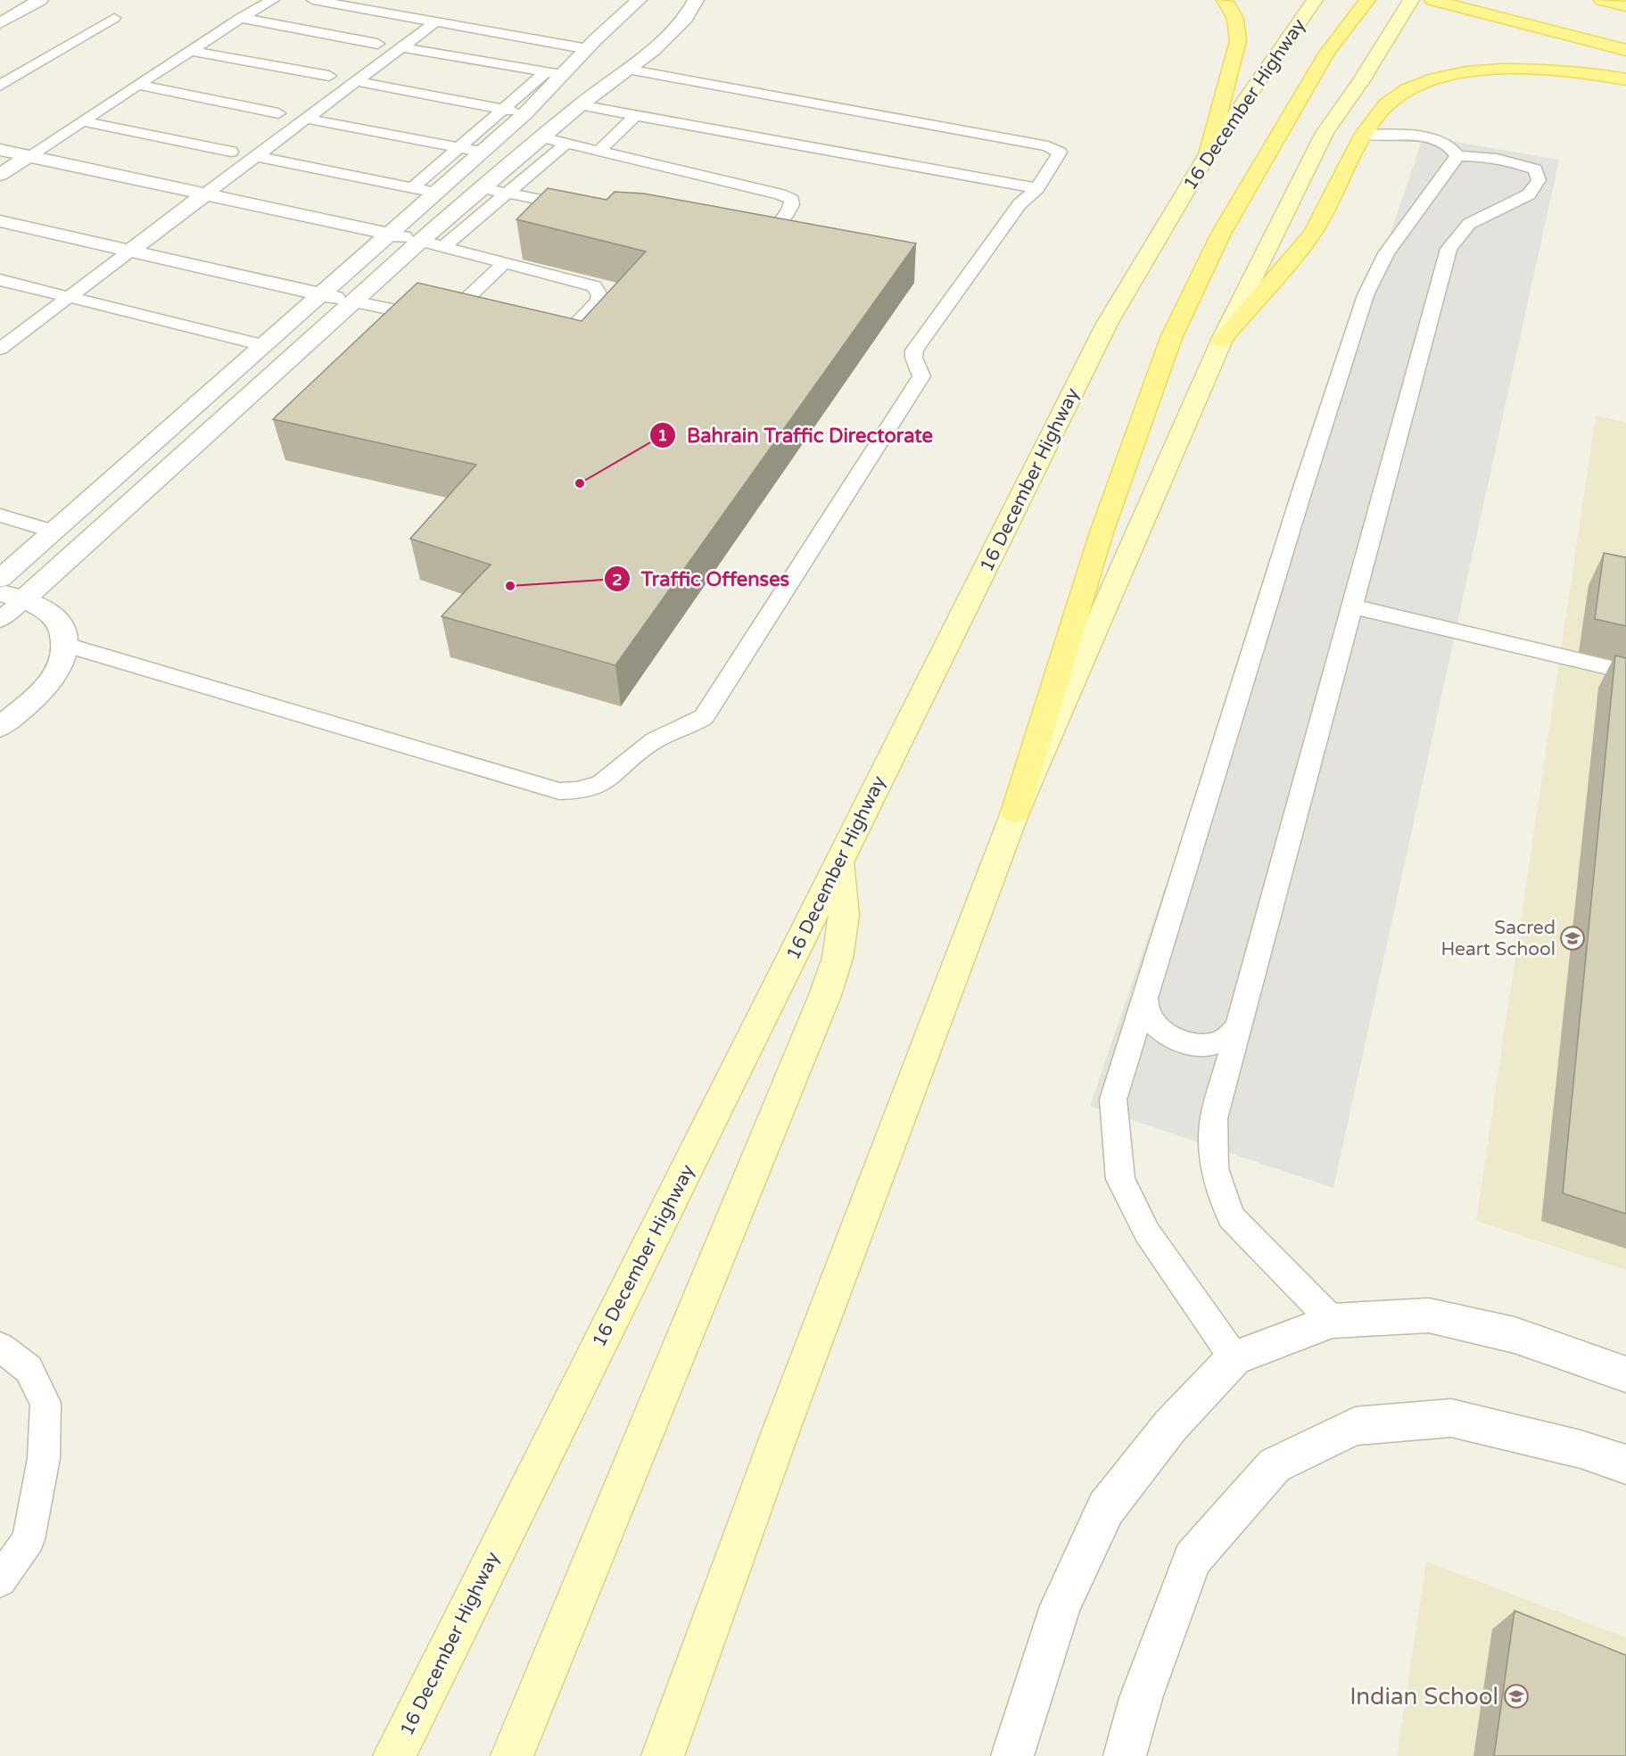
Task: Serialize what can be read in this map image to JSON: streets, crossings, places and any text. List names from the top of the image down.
{
  "streets": {
    "main road": ["16 December Highway"]
  },
  "places": {
    "other": ["Bahrain Traffic Directorate", "Traffic Offenses"],
    "school or university": ["Sacred Heart School", "Indian School"]
  }
}
